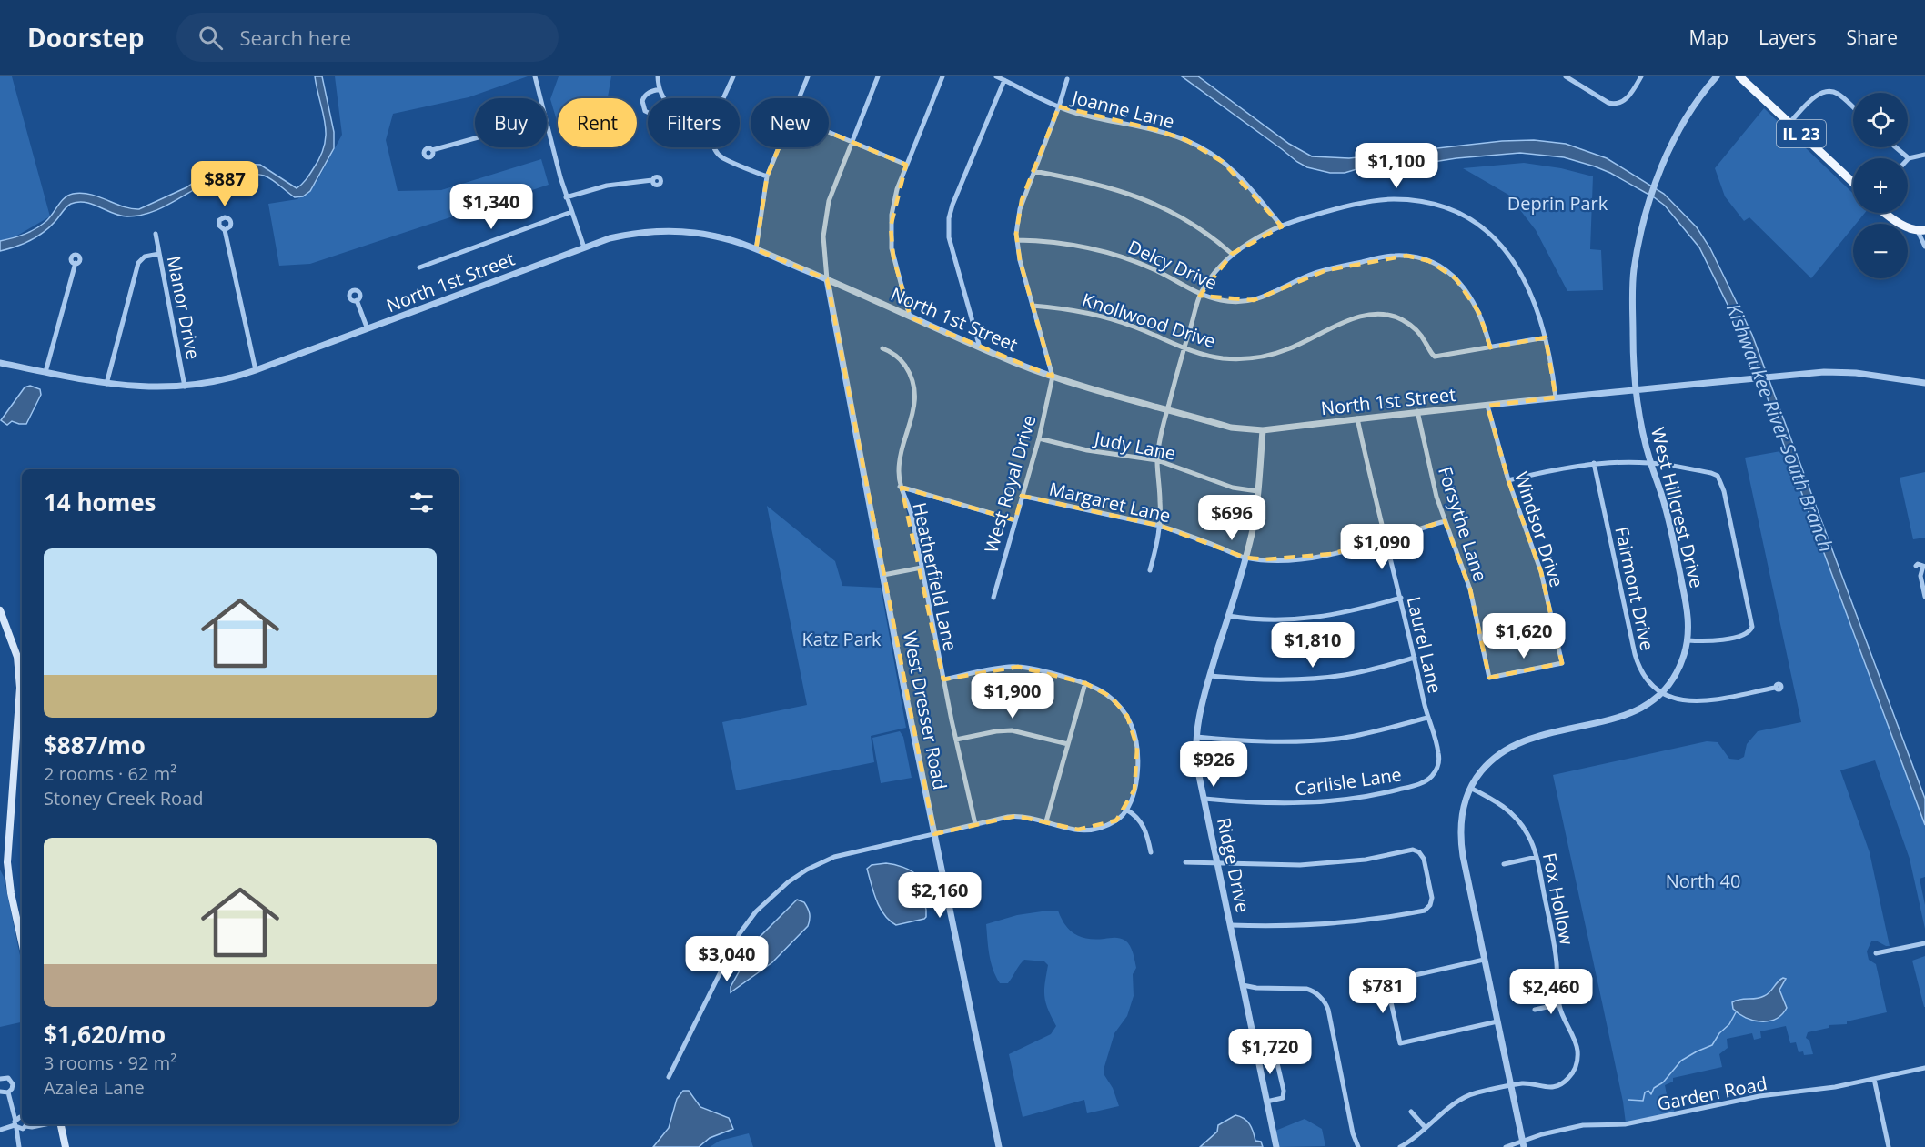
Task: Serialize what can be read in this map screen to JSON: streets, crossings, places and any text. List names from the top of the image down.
{
  "streets": {
    "main road": ["IL 23"],
    "street": [
      "Joanne Lane",
      "Delcy Drive",
      "North 1st Street",
      "Manor Drive",
      "Knollwood Drive",
      "Judy Lane",
      "West Royal Drive",
      "Margaret Lane",
      "West Hillcrest Drive",
      "Forsythe Lane",
      "Windsor Drive",
      "Heatherfield Lane",
      "Fairmont Drive",
      "Laurel Lane",
      "West Dresser Road",
      "Carlisle Lane",
      "Ridge Drive",
      "Fox Hollow",
      "Garden Road"
    ]
  },
  "crossings": [
    ["Delcy Drive", "Knollwood Drive"],
    ["North 1st Street", "Manor Drive"],
    ["North 1st Street", "West Royal Drive"],
    ["North 1st Street", "West Hillcrest Drive"],
    ["North 1st Street", "Forsythe Lane"],
    ["North 1st Street", "Windsor Drive"],
    ["North 1st Street", "Laurel Lane"],
    ["North 1st Street", "West Dresser Road"],
    ["North 1st Street", "Ridge Drive"],
    ["Judy Lane", "West Royal Drive"],
    ["Judy Lane", "Ridge Drive"],
    ["West Royal Drive", "Margaret Lane"],
    ["Margaret Lane", "Forsythe Lane"],
    ["Margaret Lane", "Laurel Lane"],
    ["Margaret Lane", "Ridge Drive"],
    ["West Hillcrest Drive", "Fairmont Drive"],
    ["West Hillcrest Drive", "Fox Hollow"],
    ["West Hillcrest Drive", "Garden Road"],
    ["Forsythe Lane", "Windsor Drive"],
    ["Laurel Lane", "Carlisle Lane"],
    ["Carlisle Lane", "Ridge Drive"]
  ],
  "water": ["Kishwaukee River South Branch"],
  "parks": ["Deprin Park", "Katz Park", "North 40"],
  "page": {
    "header": "Doorstep",
    "search": "Search here",
    "nav": ["Map", "Layers", "Share"],
    "map_buttons": ["+", "−"],
    "chip": [
      "Buy",
      "Rent",
      "Filters",
      "New"
    ],
    "price": [
      "$1,100",
      "$887",
      "$1,340",
      "$696",
      "$1,090",
      "$1,620",
      "$1,810",
      "$1,900",
      "$926",
      "$2,160",
      "$3,040",
      "$781",
      "$2,460",
      "$1,720"
    ],
    "heading": "14 homes",
    "list": [
      {
        "name": "$887/mo",
        "note": "2 rooms · 62 m² · Stoney Creek Road"
      },
      {
        "name": "$1,620/mo",
        "note": "3 rooms · 92 m² · Azalea Lane"
      }
    ]
  }
}
